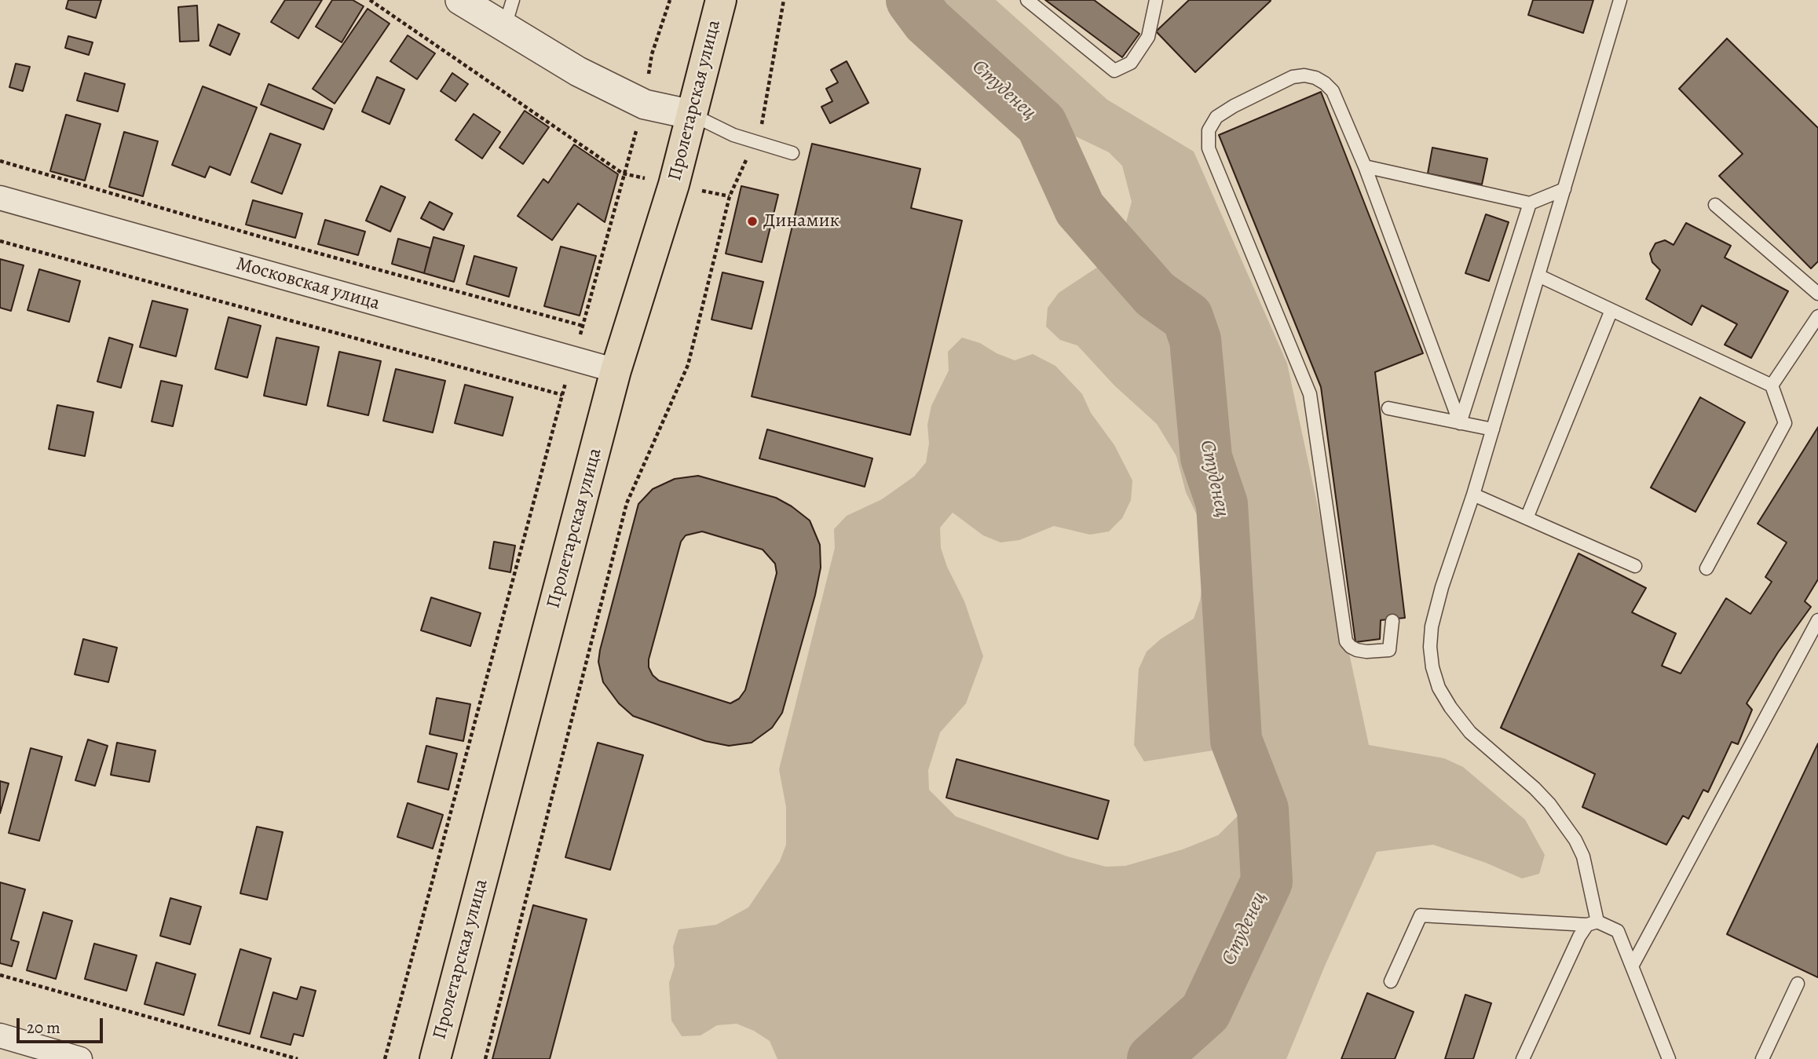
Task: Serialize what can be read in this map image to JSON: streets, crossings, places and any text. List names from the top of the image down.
{
  "streets": {
    "main road": ["Пролетарская улица"],
    "street": ["Московская улица"]
  },
  "crossings": [
    ["Пролетарская улица", "Московская улица"]
  ],
  "water": ["Студенец"],
  "places": ["Динамик"],
  "scale_bar": "20 m"
}
